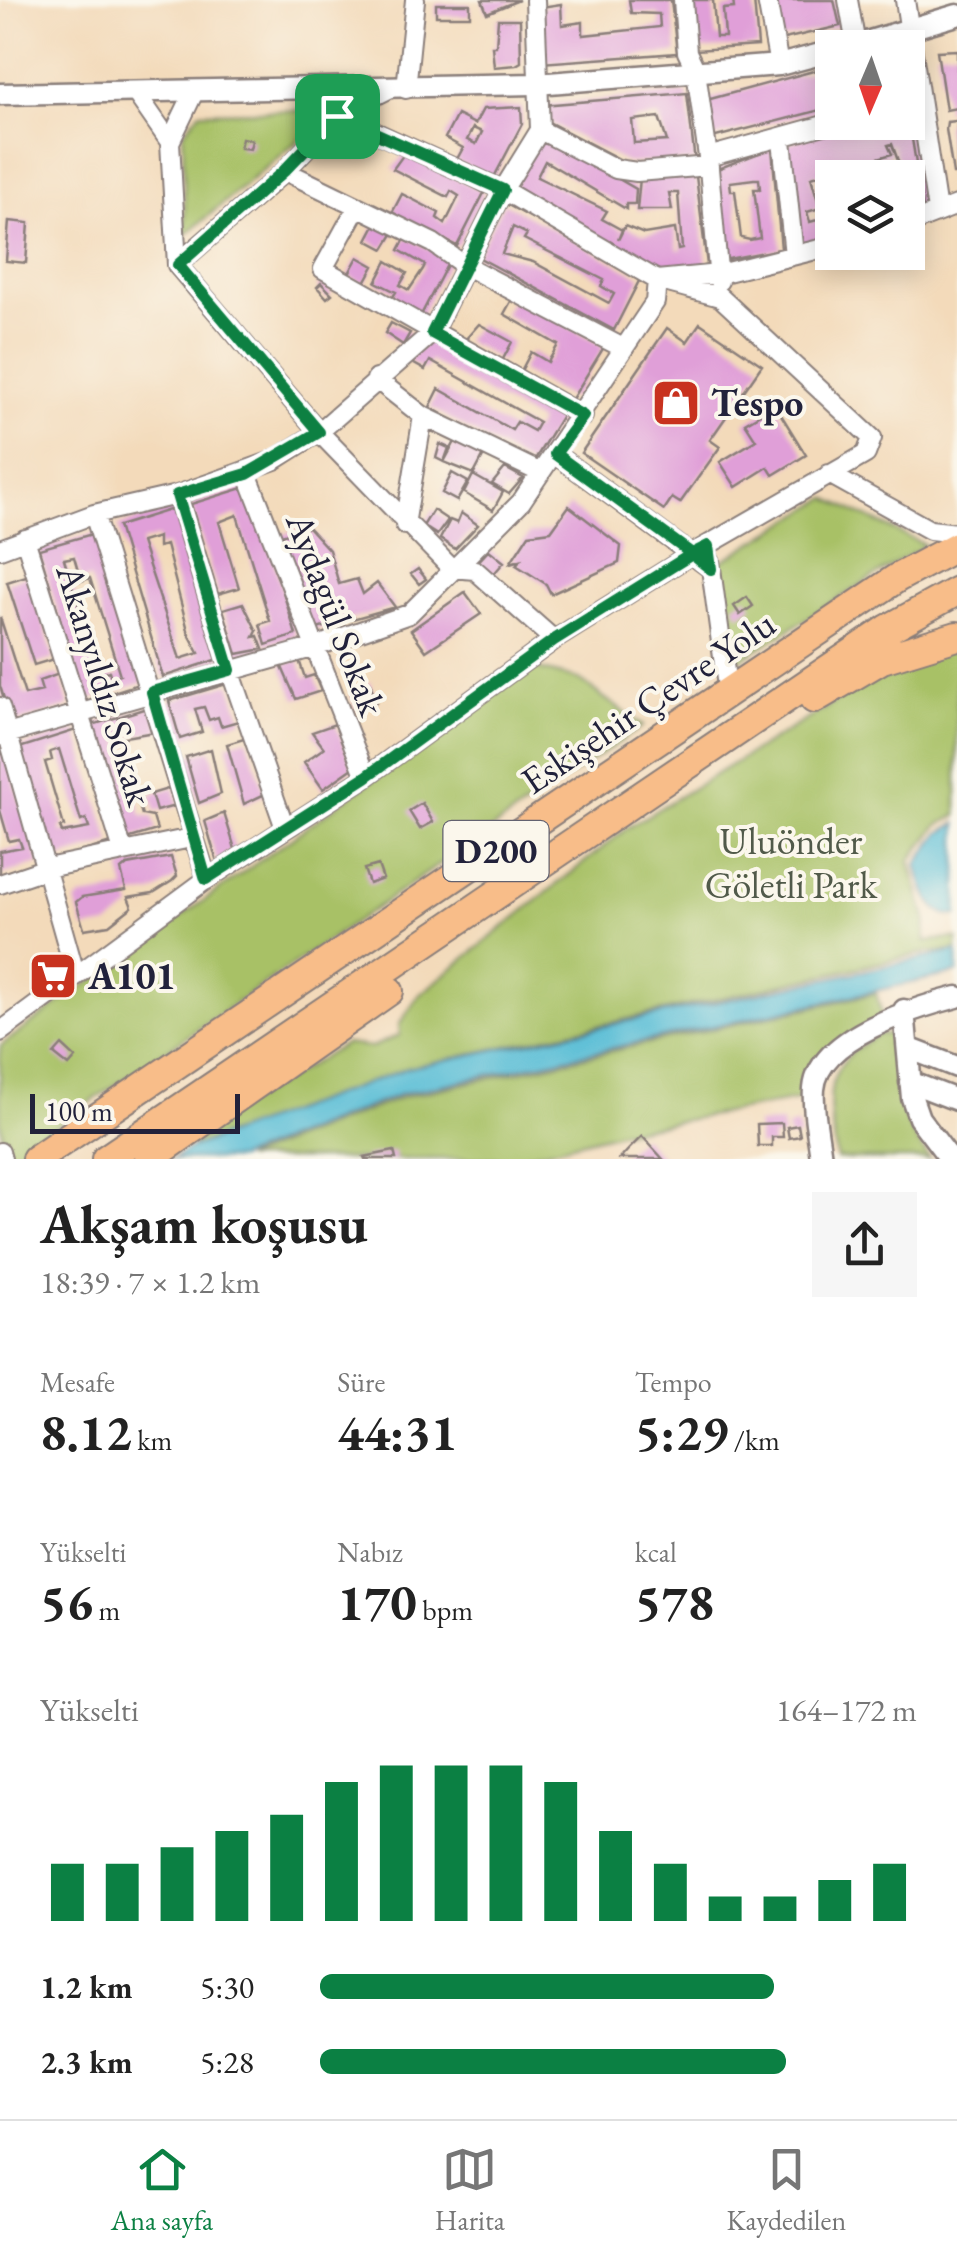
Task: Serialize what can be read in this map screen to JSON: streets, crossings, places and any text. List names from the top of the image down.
{
  "streets": {
    "highway": ["Eskişehir Çevre Yolu", "D200"],
    "street": ["Aydagül Sokak", "Akanyıldız Sokak"]
  },
  "parks": ["Uluönder Göletli Park"],
  "places": {
    "shop": ["Tespo"],
    "supermarket": ["A101"]
  },
  "scale_bar": "100 m",
  "north": "bottom",
  "page": {
    "scale": "100 m",
    "heading": ["Akşam koşusu", "18:39 · 7 × 1.2 km"],
    "stats": [
      ["Mesafe", "8.12 km"],
      ["Süre", "44:31"],
      ["Tempo", "5:29 /km"],
      ["Yükselti", "56 m"],
      ["Nabız", "170 bpm"],
      ["kcal", "578"]
    ],
    "chart": ["Yükselti", "164–172 m"],
    "list": [
      {
        "name": "1.2 km",
        "note": "5:30"
      },
      {
        "name": "2.3 km",
        "note": "5:28"
      }
    ],
    "tabs": ["Ana sayfa", "Harita", "Kaydedilen"]
  }
}
